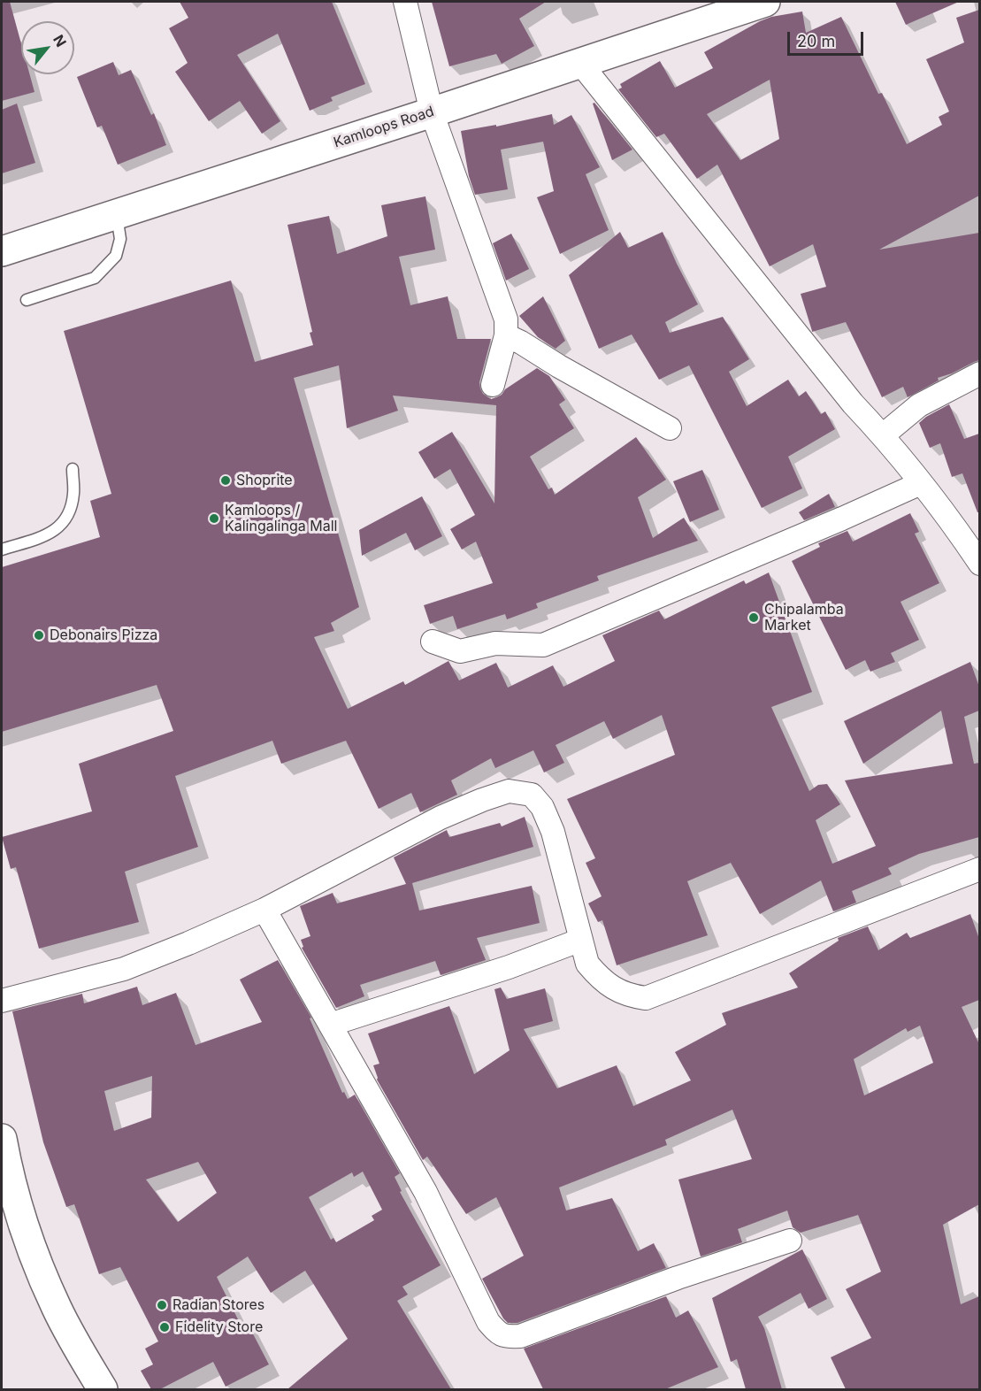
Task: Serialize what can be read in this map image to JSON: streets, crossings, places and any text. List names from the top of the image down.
{
  "streets": {
    "main road": ["Kamloops Road"]
  },
  "places": [
    "Shoprite",
    "Kamloops / Kalingalinga Mall",
    "Chipalamba Market",
    "Debonairs Pizza",
    "Radian Stores",
    "Fidelity Store"
  ],
  "scale_bar": "20 m",
  "north": "top right"
}
